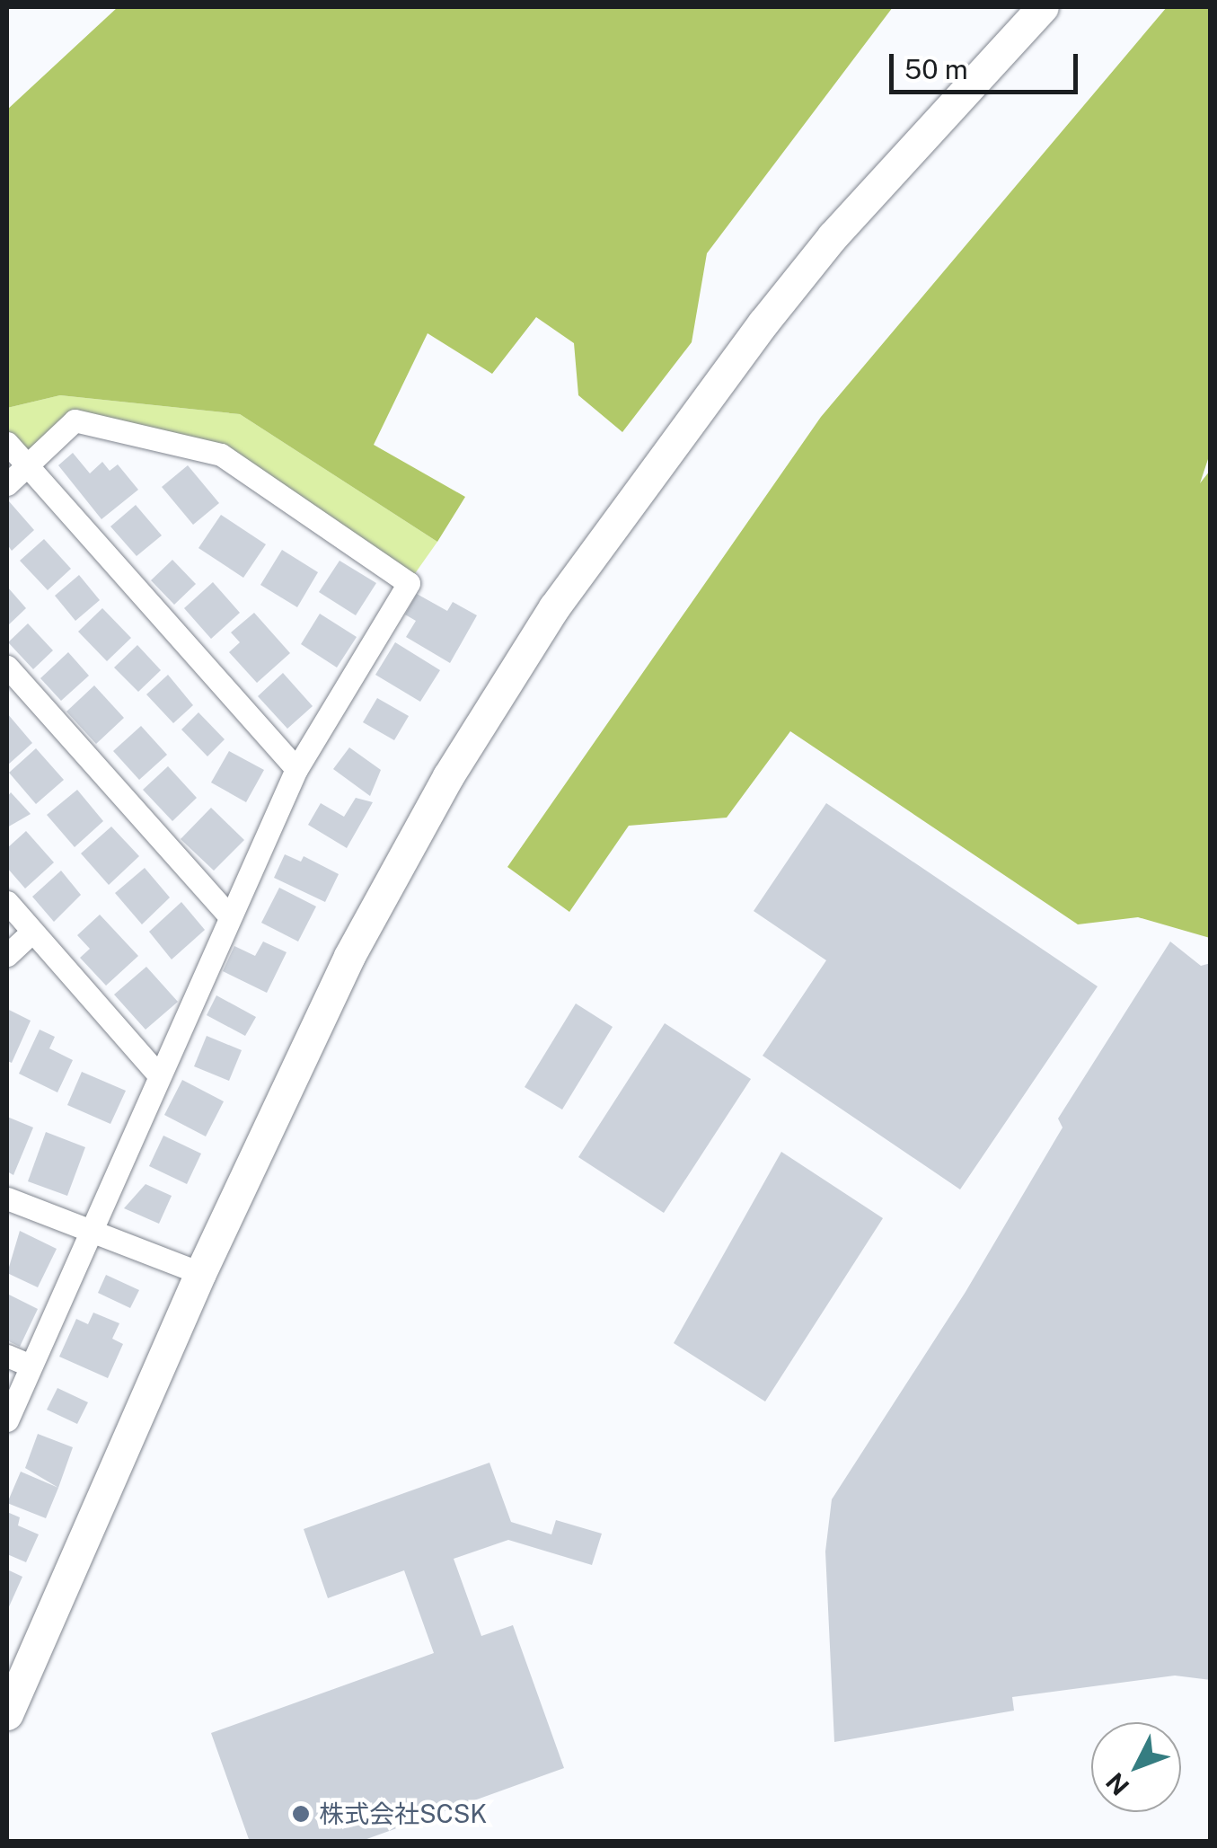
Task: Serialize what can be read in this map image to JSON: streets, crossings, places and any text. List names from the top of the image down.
{
  "places": ["株式会社SCSK"],
  "scale_bar": "50 m",
  "north": "bottom left"
}
